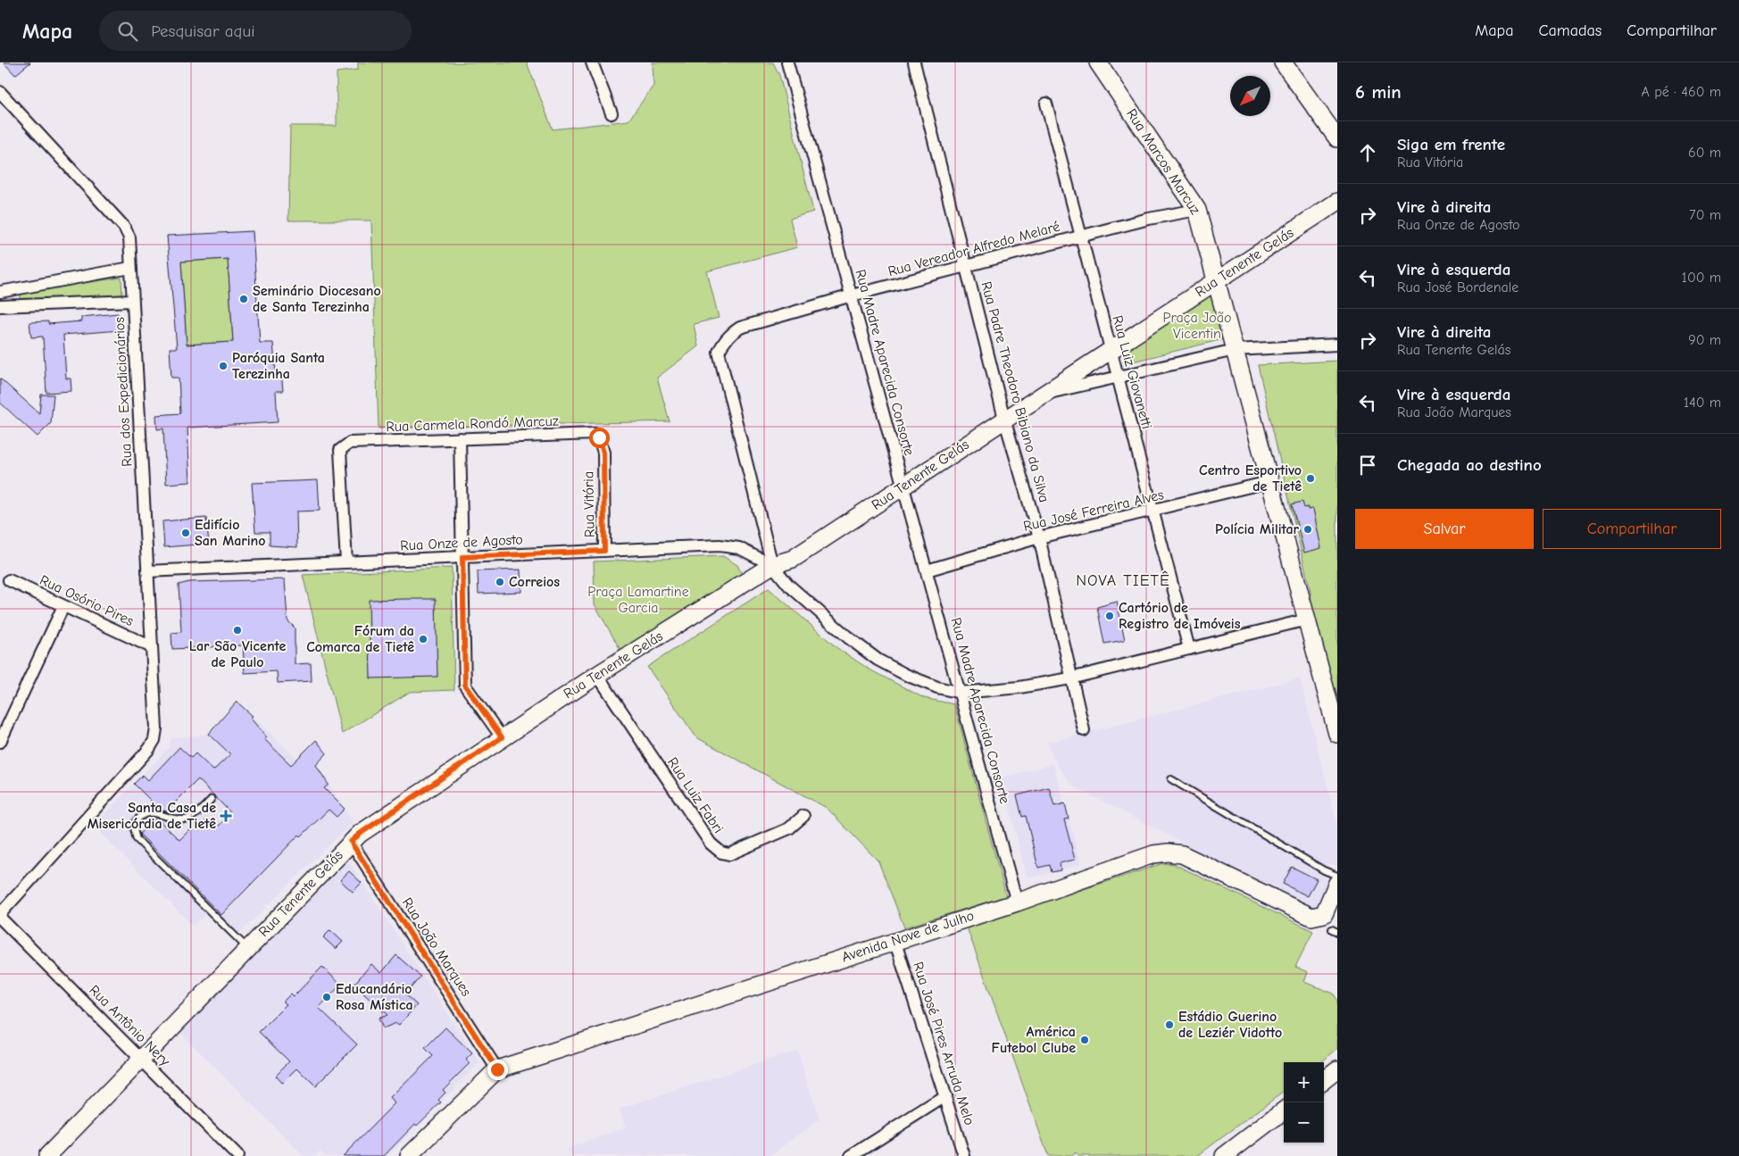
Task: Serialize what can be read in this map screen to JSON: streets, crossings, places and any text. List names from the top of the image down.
{
  "streets": {
    "street": [
      "Rua Marcos Marcuz",
      "Rua Vereador Alfredo Melaré",
      "Rua Tenente Gelás",
      "Rua Madre Aparecida Consorte",
      "Rua Luiz Giovanetti",
      "Rua dos Expedicionários",
      "Rua Padre Theodoro Bibiano da Silva",
      "Rua Carmela Rondó Marcuz",
      "Rua Vitória",
      "Rua José Ferreira Alves",
      "Rua Onze de Agosto",
      "Rua Osório Pires",
      "Rua Luiz Fabri",
      "Avenida Nove de Julho",
      "Rua João Marques",
      "Rua Antônio Nery",
      "Rua José Pires Arruda Melo"
    ]
  },
  "crossings": [
    ["Rua Marcos Marcuz", "Rua Vereador Alfredo Melaré"],
    ["Rua Marcos Marcuz", "Rua Tenente Gelás"],
    ["Rua Marcos Marcuz", "Rua José Ferreira Alves"],
    ["Rua Vereador Alfredo Melaré", "Rua Tenente Gelás"],
    ["Rua Vereador Alfredo Melaré", "Rua Madre Aparecida Consorte"],
    ["Rua Vereador Alfredo Melaré", "Rua Luiz Giovanetti"],
    ["Rua Vereador Alfredo Melaré", "Rua Padre Theodoro Bibiano da Silva"],
    ["Rua Vereador Alfredo Melaré", "Rua Onze de Agosto"],
    ["Rua Tenente Gelás", "Rua Madre Aparecida Consorte"],
    ["Rua Tenente Gelás", "Rua Luiz Giovanetti"],
    ["Rua Tenente Gelás", "Rua Padre Theodoro Bibiano da Silva"],
    ["Rua Tenente Gelás", "Rua Onze de Agosto"],
    ["Rua Tenente Gelás", "Rua Luiz Fabri"],
    ["Rua Tenente Gelás", "Rua João Marques"],
    ["Rua Tenente Gelás", "Rua Antônio Nery"],
    ["Rua Madre Aparecida Consorte", "Rua José Ferreira Alves"],
    ["Rua Madre Aparecida Consorte", "Avenida Nove de Julho"],
    ["Rua Luiz Giovanetti", "Rua José Ferreira Alves"],
    ["Rua dos Expedicionários", "Rua Onze de Agosto"],
    ["Rua dos Expedicionários", "Rua Osório Pires"],
    ["Rua Padre Theodoro Bibiano da Silva", "Rua José Ferreira Alves"],
    ["Rua Carmela Rondó Marcuz", "Rua Vitória"],
    ["Rua Carmela Rondó Marcuz", "Rua Onze de Agosto"],
    ["Rua Vitória", "Rua Onze de Agosto"],
    ["Avenida Nove de Julho", "Rua João Marques"],
    ["Avenida Nove de Julho", "Rua José Pires Arruda Melo"]
  ],
  "districts": ["NOVA TIETÊ"],
  "parks": ["Praça João Vicentin", "Praça Lamartine Garcia"],
  "places": {
    "other": [
      "Seminário Diocesano de Santa Terezinha",
      "Paróquia Santa Terezinha",
      "Centro Esportivo de Tietê",
      "Polícia Militar",
      "Edifício San Marino",
      "Correios",
      "Cartório de Registro de Imóveis",
      "Lar São Vicente de Paulo",
      "Fórum da Comarca de Tietê",
      "Educandário Rosa Mística",
      "Estádio Guerino de Leziér Vidotto",
      "América Futebol Clube"
    ],
    "health": ["Santa Casa de Misericórdia de Tietê"]
  },
  "north": "bottom left",
  "page": {
    "header": "Mapa",
    "search": "Pesquisar aqui",
    "nav": ["Mapa", "Camadas", "Compartilhar"],
    "heading": ["6 min", "A pé · 460 m"],
    "list": [
      ["Siga em frente", "Rua Vitória", "60 m"],
      ["Vire à direita", "Rua Onze de Agosto", "70 m"],
      ["Vire à esquerda", "Rua José Bordenale", "100 m"],
      ["Vire à direita", "Rua Tenente Gelás", "90 m"],
      ["Vire à esquerda", "Rua João Marques", "140 m"],
      "Chegada ao destino"
    ],
    "buttons": ["Salvar", "Compartilhar"],
    "map_buttons": ["+", "−"]
  }
}
